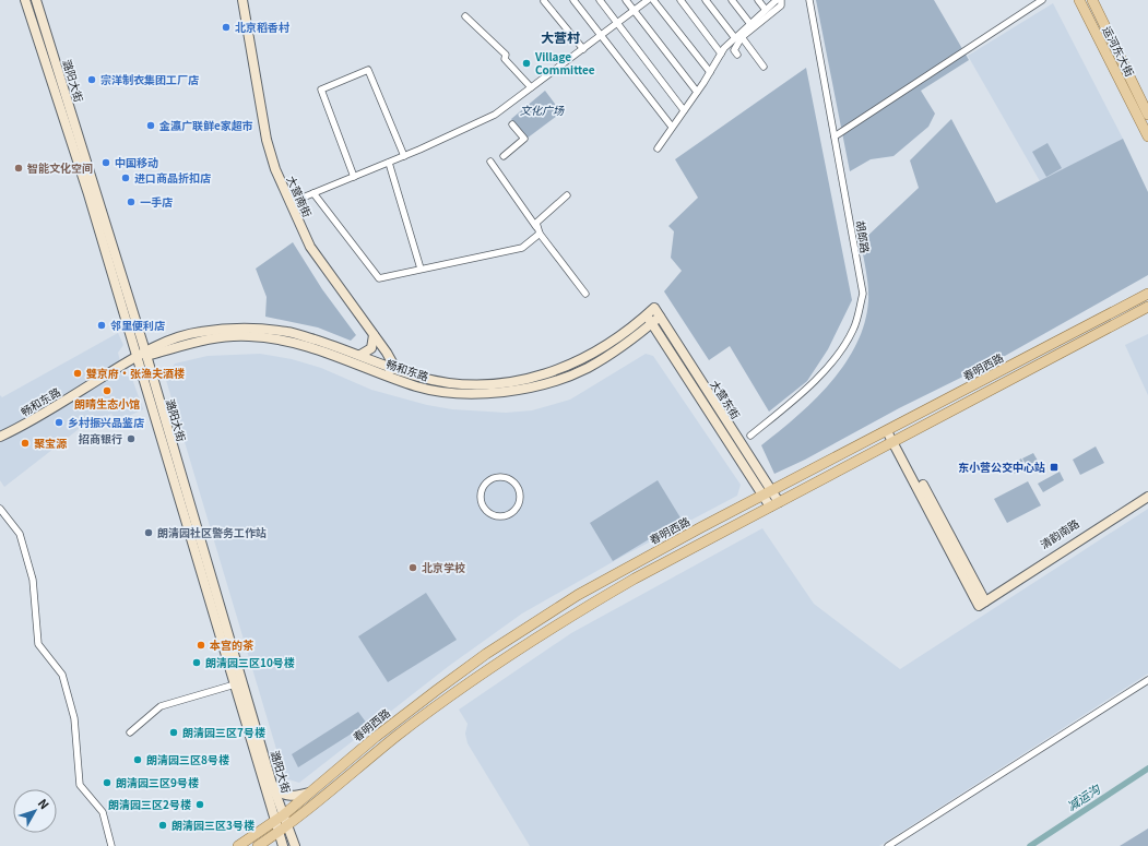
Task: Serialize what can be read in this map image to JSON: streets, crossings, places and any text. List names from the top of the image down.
{
  "streets": {
    "main road": [
      "运河东大街",
      "潞阳大街",
      "大营南街",
      "春明西路",
      "畅和东路",
      "大营东街",
      "清韵南路"
    ],
    "street": ["胡郎路"]
  },
  "crossings": [
    ["潞阳大街", "春明西路"],
    ["潞阳大街", "畅和东路"],
    ["大营南街", "畅和东路"],
    ["春明西路", "大营东街"],
    ["畅和东路", "大营东街"]
  ],
  "districts": ["大营村"],
  "water": ["减运沟"],
  "parks": ["文化广场"],
  "places": {
    "other": [
      "北京稻香村",
      "Village Committee",
      "宗洋制衣集团工厂店",
      "金瀛广联鲜e家超市",
      "中国移动",
      "智能文化空间",
      "进口商品折扣店",
      "一手店",
      "邻里便利店",
      "雙京府·张渔夫酒楼",
      "朗晴生态小馆",
      "乡村振兴品鉴店",
      "招商银行",
      "聚宝源",
      "朗清园社区警务工作站",
      "北京学校",
      "本宫的茶",
      "朗清园三区10号楼",
      "朗清园三区7号楼",
      "朗清园三区8号楼",
      "朗清园三区9号楼",
      "朗清园三区2号楼",
      "朗清园三区3号楼"
    ],
    "transit": ["东小营公交中心站"]
  },
  "north": "top right"
}
